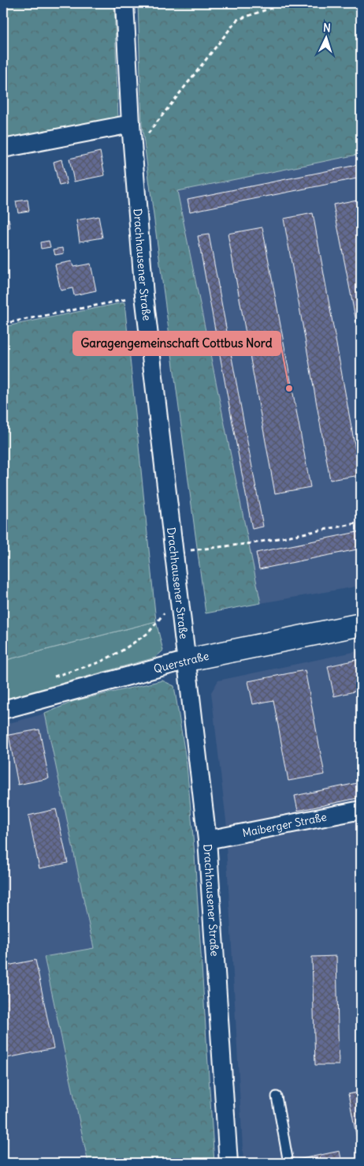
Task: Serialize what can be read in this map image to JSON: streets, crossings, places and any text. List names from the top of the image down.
{
  "streets": {
    "street": ["Drachhausener Straße", "Querstraße", "Maiberger Straße"]
  },
  "crossings": [
    ["Drachhausener Straße", "Querstraße"],
    ["Drachhausener Straße", "Maiberger Straße"]
  ],
  "places": ["Garagengemeinschaft Cottbus Nord"],
  "north": "top"
}
